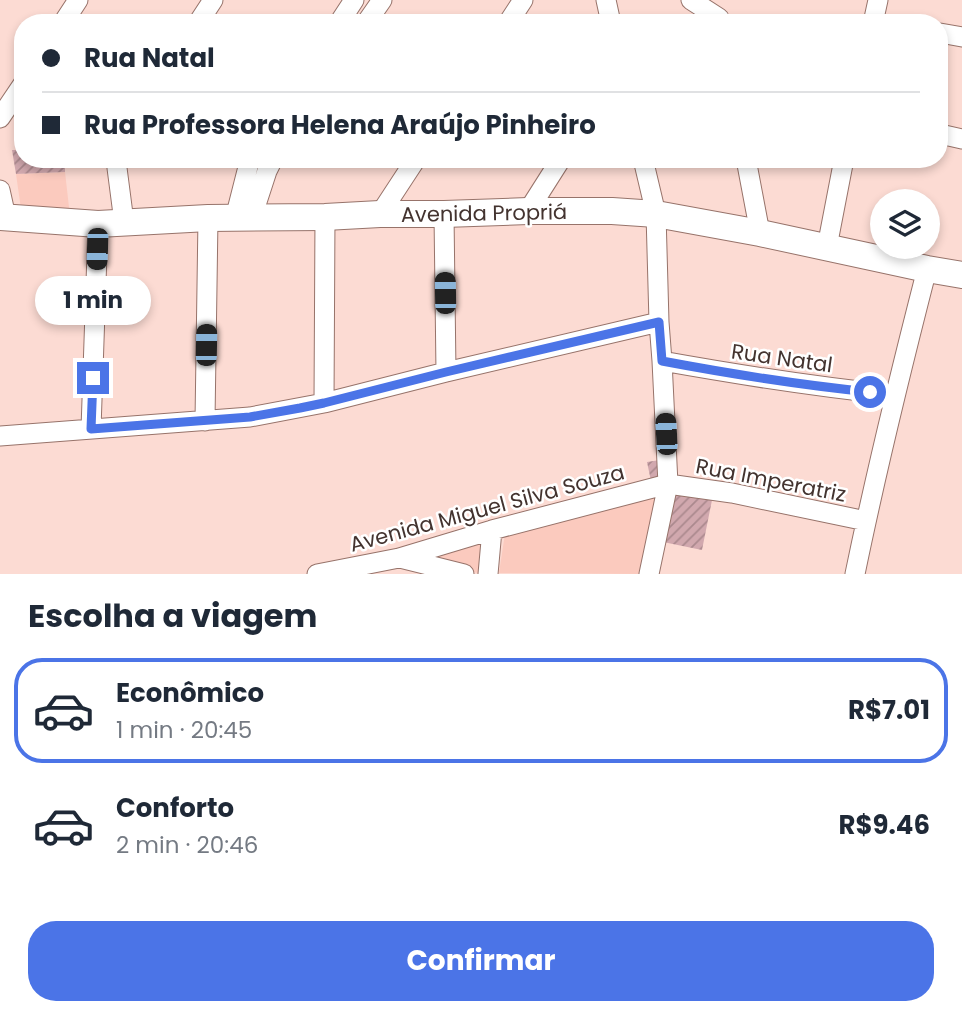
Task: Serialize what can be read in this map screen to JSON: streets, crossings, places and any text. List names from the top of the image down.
{
  "streets": {
    "street": [
      "Avenida Propriá",
      "Rua Natal",
      "Rua Imperatriz",
      "Avenida Miguel Silva Souza"
    ]
  },
  "crossings": [
    ["Rua Imperatriz", "Avenida Miguel Silva Souza"]
  ],
  "page": {
    "banner": ["Rua Natal", "Rua Professora Helena Araújo Pinheiro"],
    "bubble": "1 min",
    "heading": "Escolha a viagem",
    "list": [
      {
        "name": "Econômico",
        "note": "1 min · 20:45",
        "value": "R$7.01"
      },
      {
        "name": "Conforto",
        "note": "2 min · 20:46",
        "value": "R$9.46"
      }
    ],
    "buttons": "Confirmar"
  }
}
